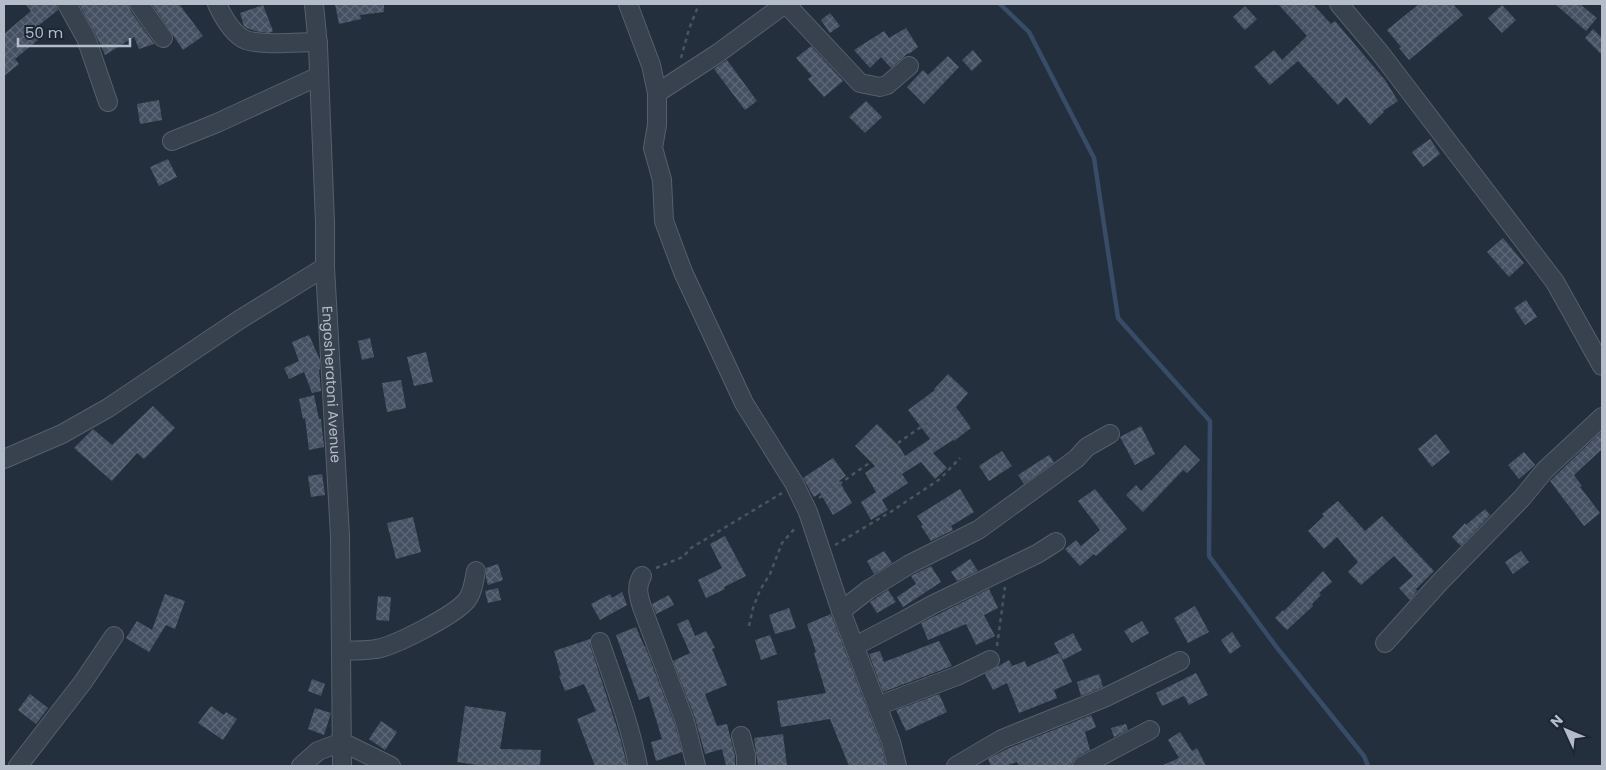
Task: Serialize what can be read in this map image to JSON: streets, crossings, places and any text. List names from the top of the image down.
{
  "streets": {
    "street": ["Engosheratoni Avenue"]
  },
  "scale_bar": "50 m",
  "north": "top left"
}
